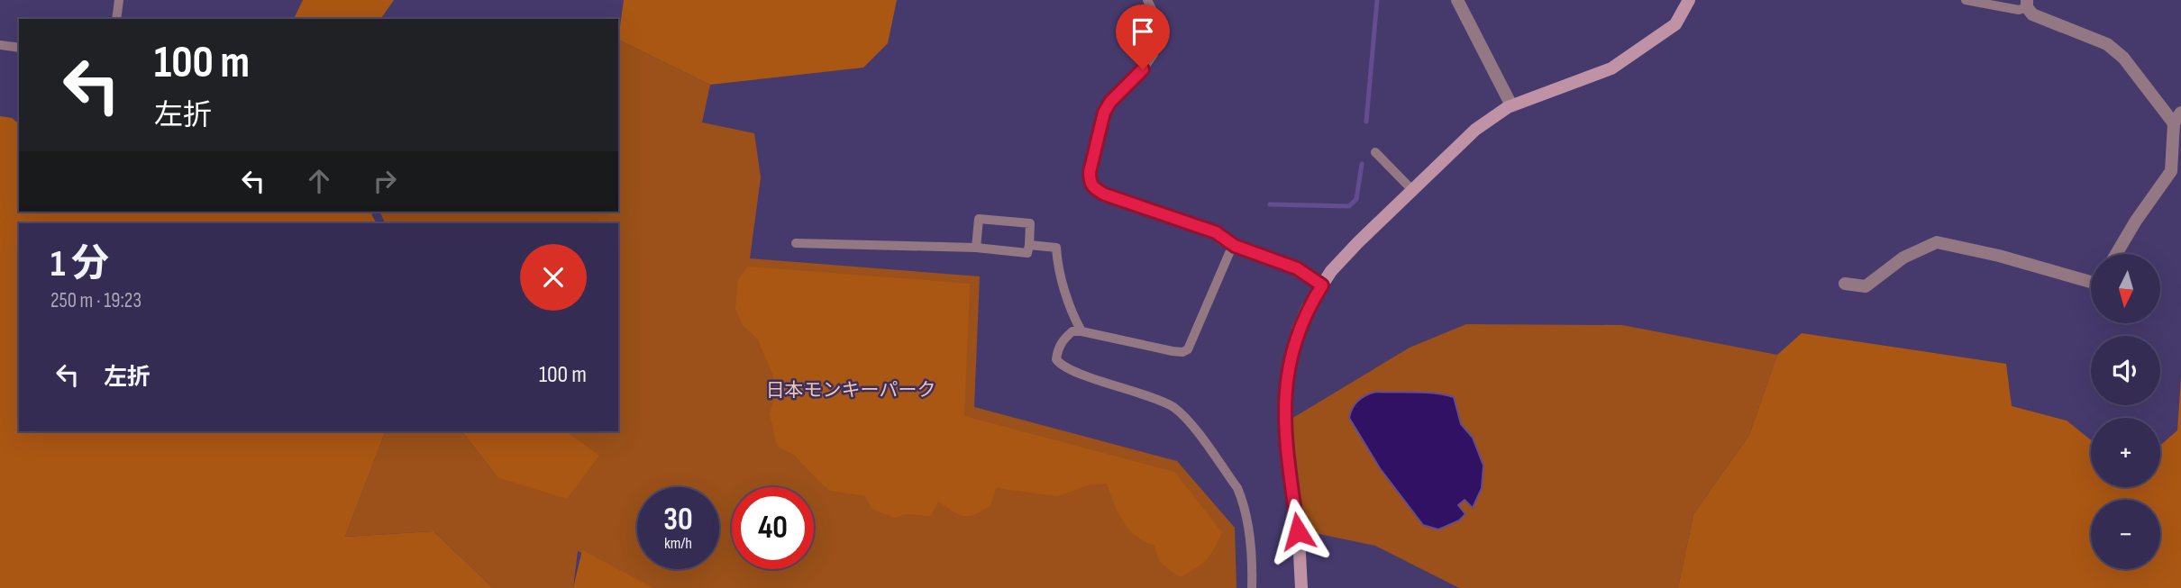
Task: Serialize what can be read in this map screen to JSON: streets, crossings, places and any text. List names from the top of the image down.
{
  "parks": ["日本モンキーパーク"],
  "north": "bottom",
  "page": {
    "turn": ["100 m", "左折"],
    "heading": ["1 分", "250 m · 19:23"],
    "map_buttons": ["+", "−"],
    "list": [
      {
        "name": "左折",
        "value": "100 m"
      }
    ],
    "speed": "30 km/h",
    "limit": "40"
  }
}
